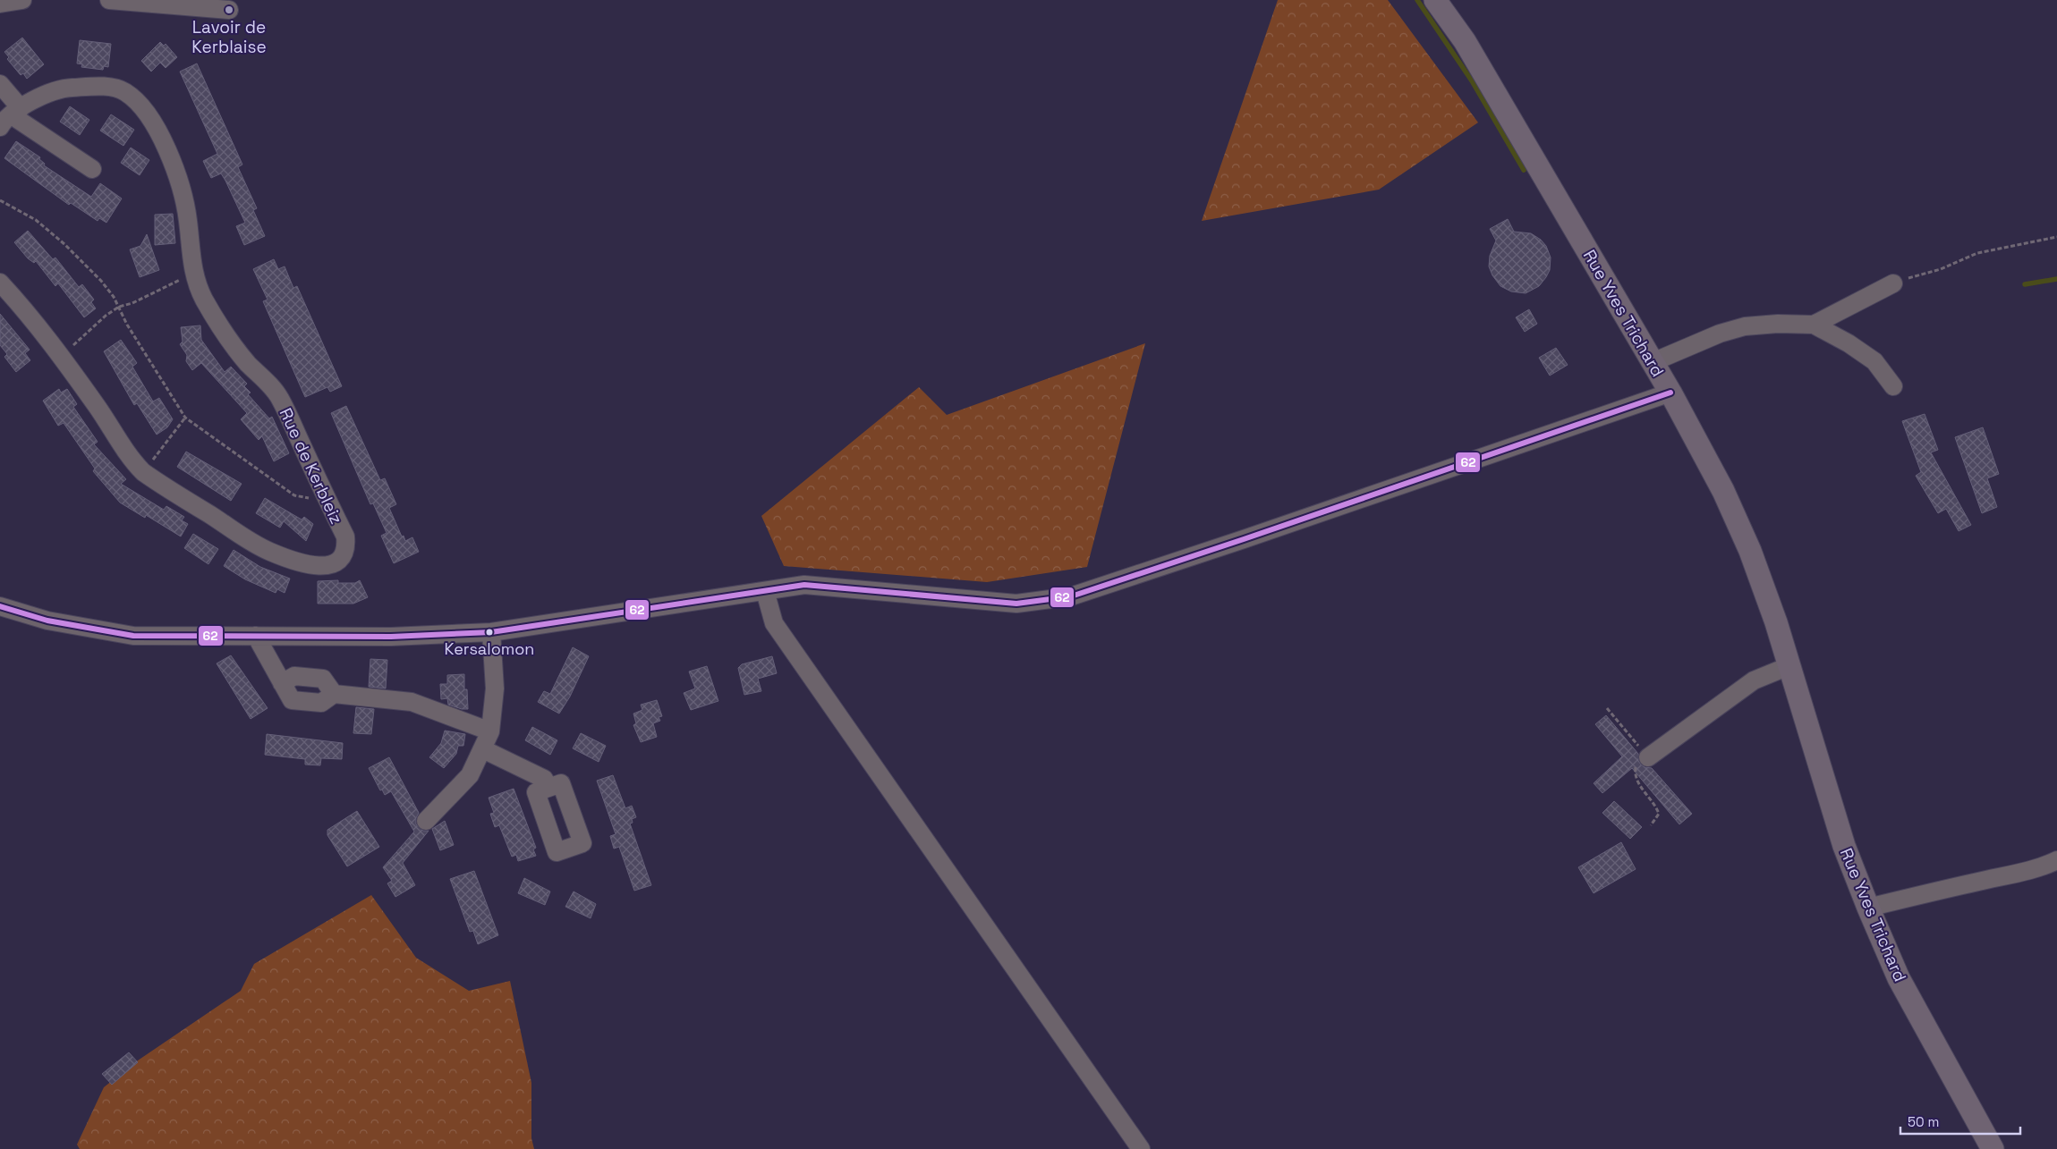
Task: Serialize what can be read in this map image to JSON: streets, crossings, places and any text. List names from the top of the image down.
{
  "streets": {
    "main road": ["Rue Yves Trichard"],
    "street": ["Rue de Kerbleiz"]
  },
  "places": ["Lavoir de Kerblaise", "Kersalomon"],
  "lines": ["transit line 62"],
  "scale_bar": "50 m"
}
